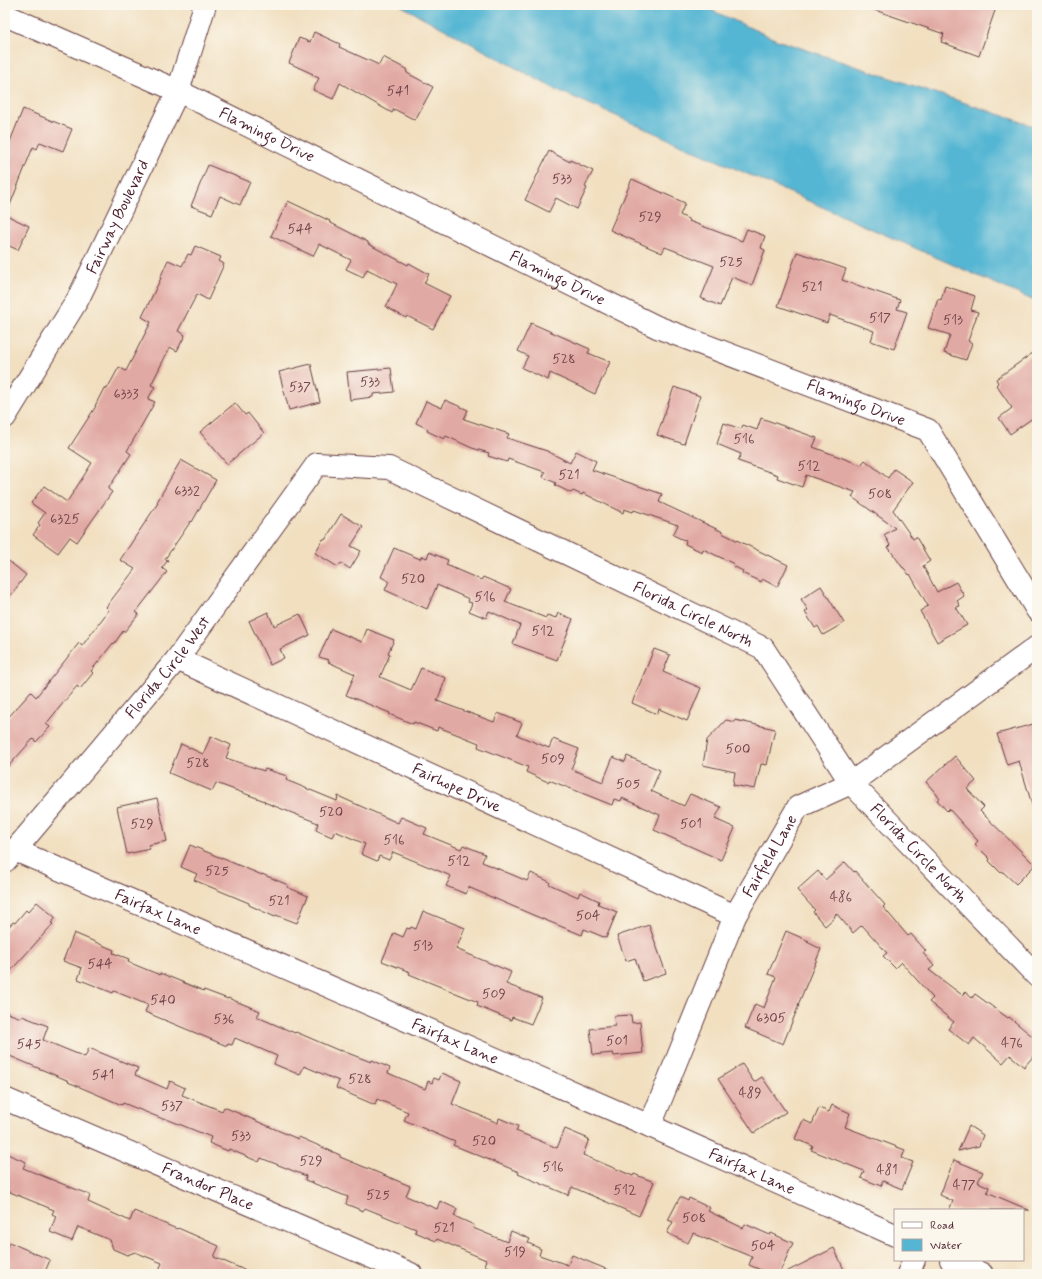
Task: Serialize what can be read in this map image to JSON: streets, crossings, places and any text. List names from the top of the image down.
{
  "streets": {
    "street": [
      "Flamingo Drive",
      "Fairway Boulevard",
      "Florida Circle North",
      "Florida Circle West",
      "Fairhope Drive",
      "Fairfield Lane",
      "Fairfax Lane",
      "Frandor Place"
    ]
  },
  "crossings": [
    ["Flamingo Drive", "Fairway Boulevard"],
    ["Florida Circle North", "Florida Circle West"],
    ["Florida Circle North", "Fairfield Lane"],
    ["Florida Circle West", "Fairhope Drive"],
    ["Florida Circle West", "Fairfax Lane"],
    ["Fairhope Drive", "Fairfield Lane"],
    ["Fairfield Lane", "Fairfax Lane"]
  ],
  "house_numbers": [
    "541",
    "533",
    "529",
    "544",
    "525",
    "521",
    "517",
    "513",
    "528",
    "533",
    "537",
    "6333",
    "516",
    "512",
    "521",
    "6332",
    "508",
    "6325",
    "520",
    "516",
    "512",
    "500",
    "509",
    "528",
    "505",
    "520",
    "529",
    "501",
    "516",
    "512",
    "525",
    "486",
    "521",
    "504",
    "513",
    "544",
    "509",
    "540",
    "6305",
    "536",
    "501",
    "476",
    "545",
    "541",
    "528",
    "489",
    "537",
    "533",
    "520",
    "529",
    "516",
    "481",
    "477",
    "512",
    "525",
    "508",
    "521",
    "504",
    "519"
  ],
  "legend": ["Road", "Water"]
}
